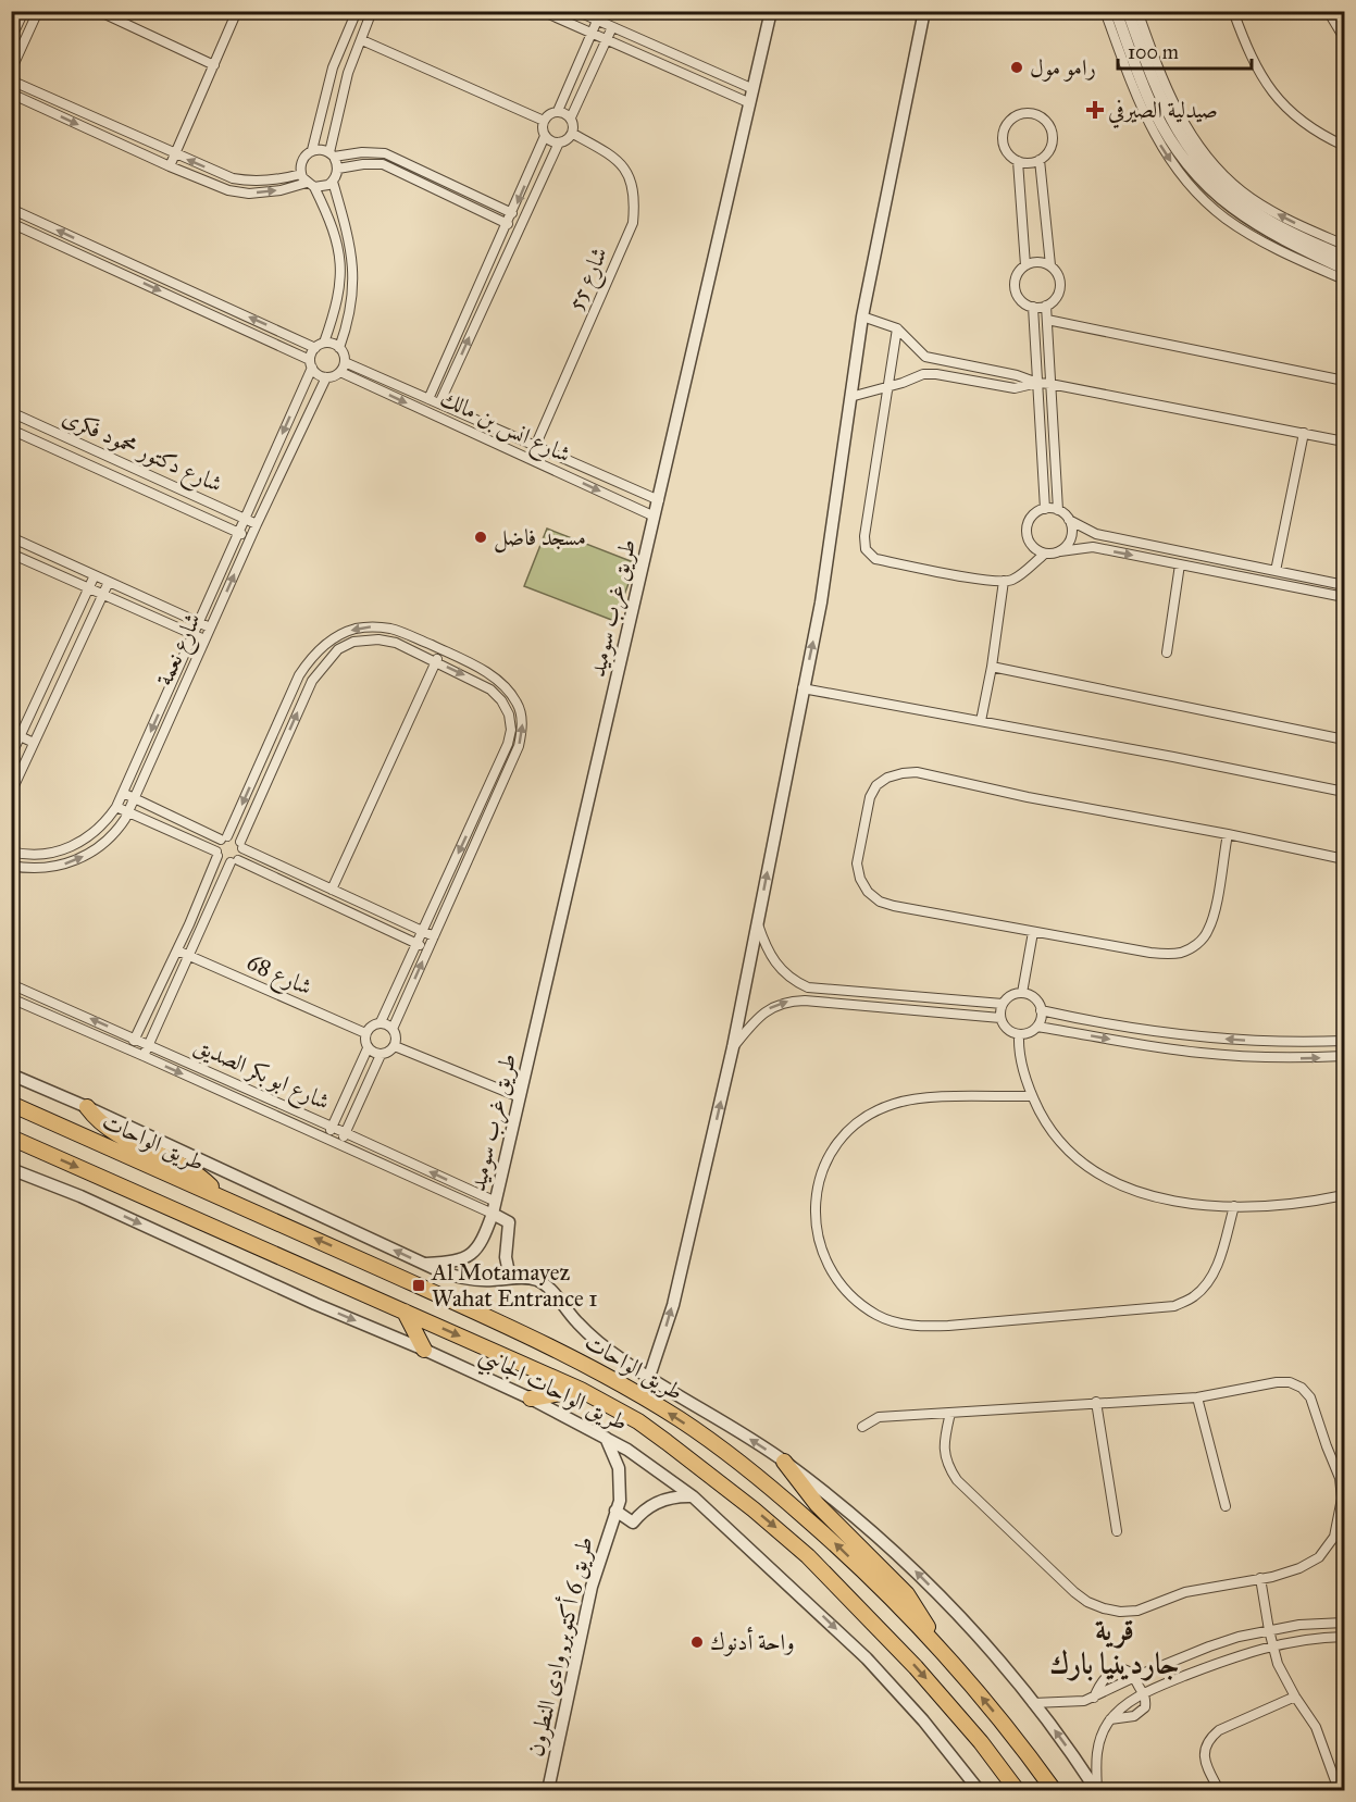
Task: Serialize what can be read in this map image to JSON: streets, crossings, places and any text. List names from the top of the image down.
{
  "streets": {
    "highway": ["طريق الواحات"],
    "street": [
      "شارع 55",
      "شارع انس بن مالك",
      "شارع دكتور محمود فكرى",
      "طريق غرب سوميد",
      "شارع نعمة",
      "شارع 68",
      "شارع ابو بكر الصديق",
      "طريق الواحات الجانبي",
      "طريق 6 أكتوبر, وادى النطرون"
    ]
  },
  "crossings": [
    ["شارع 55", "شارع انس بن مالك"],
    ["شارع انس بن مالك", "طريق غرب سوميد"],
    ["شارع انس بن مالك", "شارع نعمة"],
    ["شارع دكتور محمود فكرى", "شارع نعمة"],
    ["طريق غرب سوميد", "شارع ابو بكر الصديق"],
    ["طريق الواحات الجانبي", "طريق 6 أكتوبر, وادى النطرون"]
  ],
  "districts": ["قرية جاردينيا بارك"],
  "places": {
    "other": ["رامو مول", "مسجد فاضل", "واحة أدنوك"],
    "health": ["صيدلية الصيرفي"],
    "transit": ["Al Motamayez Wahat Entrance 1"]
  },
  "scale_bar": "100 m"
}
